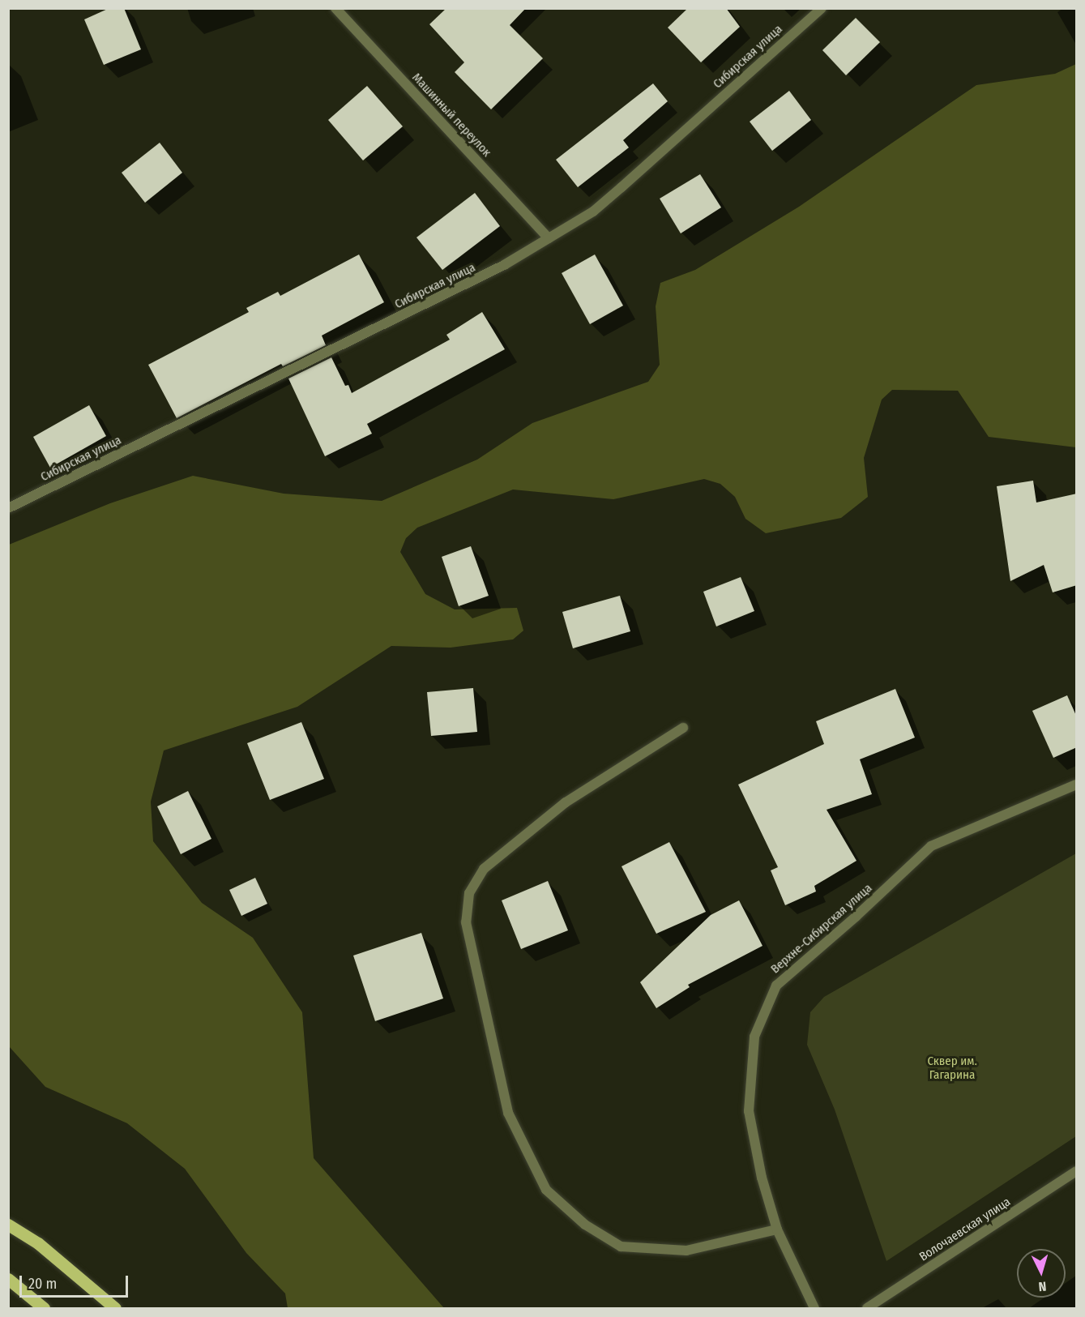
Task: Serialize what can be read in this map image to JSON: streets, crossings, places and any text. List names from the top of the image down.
{
  "streets": {
    "street": [
      "Сибирская улица",
      "Машинный переулок",
      "Верхне-Сибирская улица",
      "Волочаевская улица"
    ]
  },
  "crossings": [
    ["Сибирская улица", "Машинный переулок"]
  ],
  "parks": ["Сквер им. Гагарина"],
  "scale_bar": "20 m",
  "north": "bottom"
}
